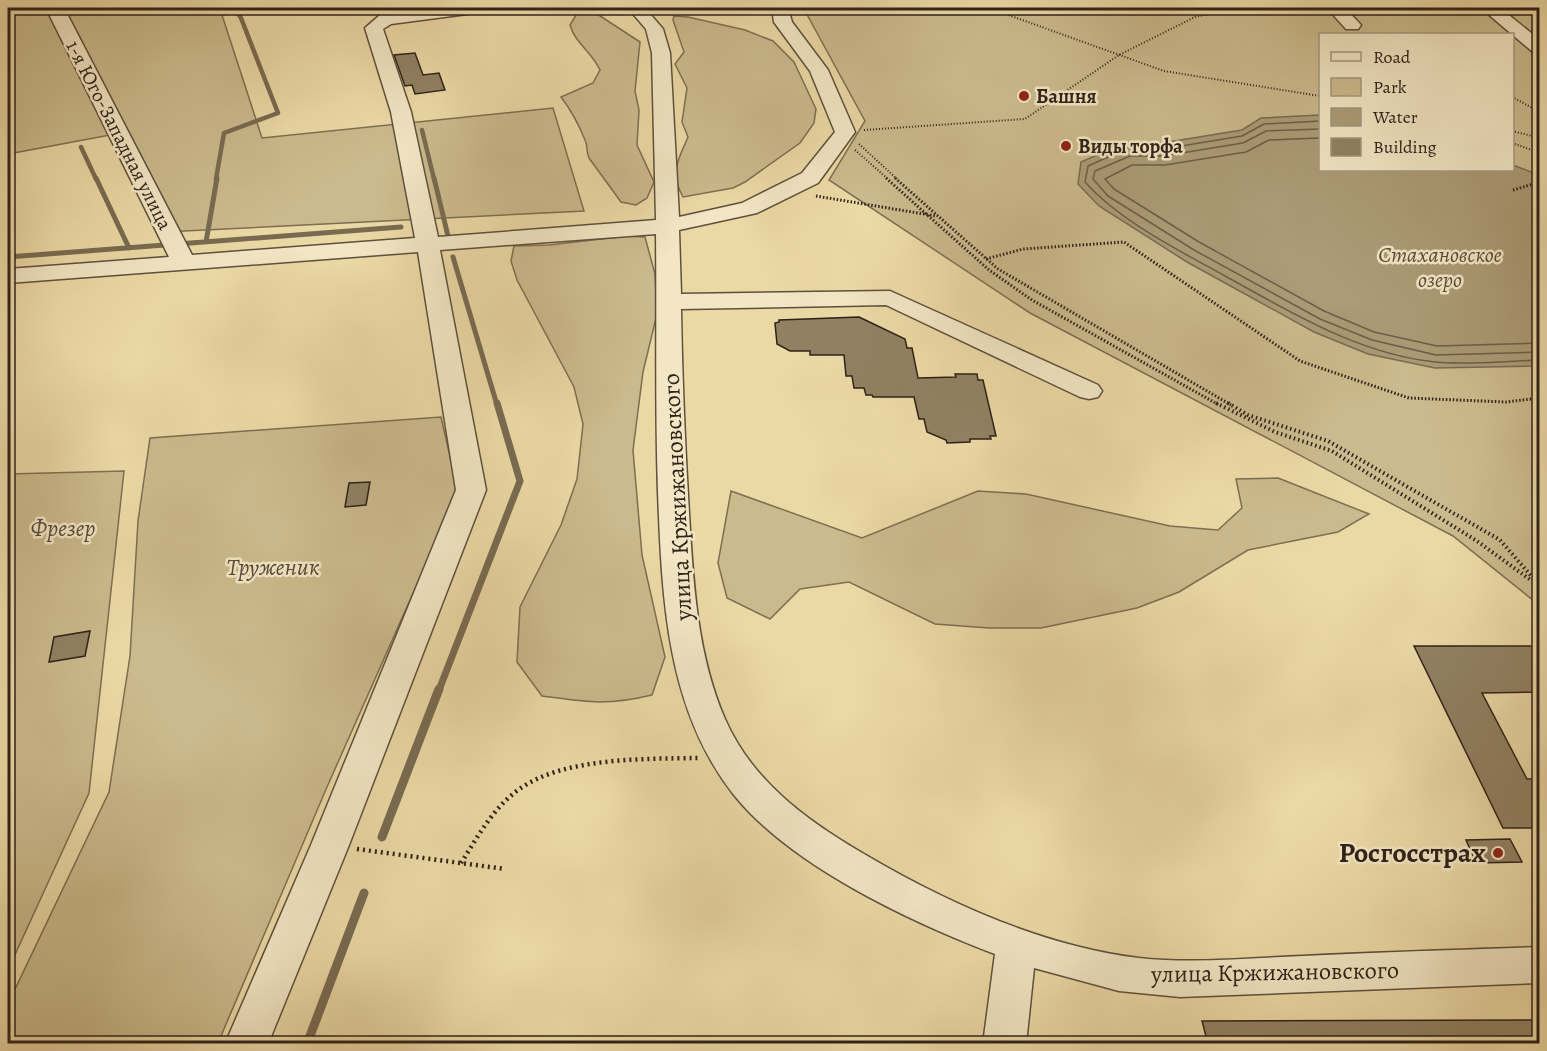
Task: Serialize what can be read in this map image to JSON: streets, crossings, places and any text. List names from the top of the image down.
{
  "streets": {
    "street": ["1-я Юго-Западная улица", "улица Кржижановского"]
  },
  "water": ["Стахановское озеро"],
  "parks": ["Фрезер", "Труженик"],
  "places": ["Башня", "Виды торфа", "Росгосстрах"],
  "legend": [
    "Road",
    "Park",
    "Water",
    "Building"
  ]
}
